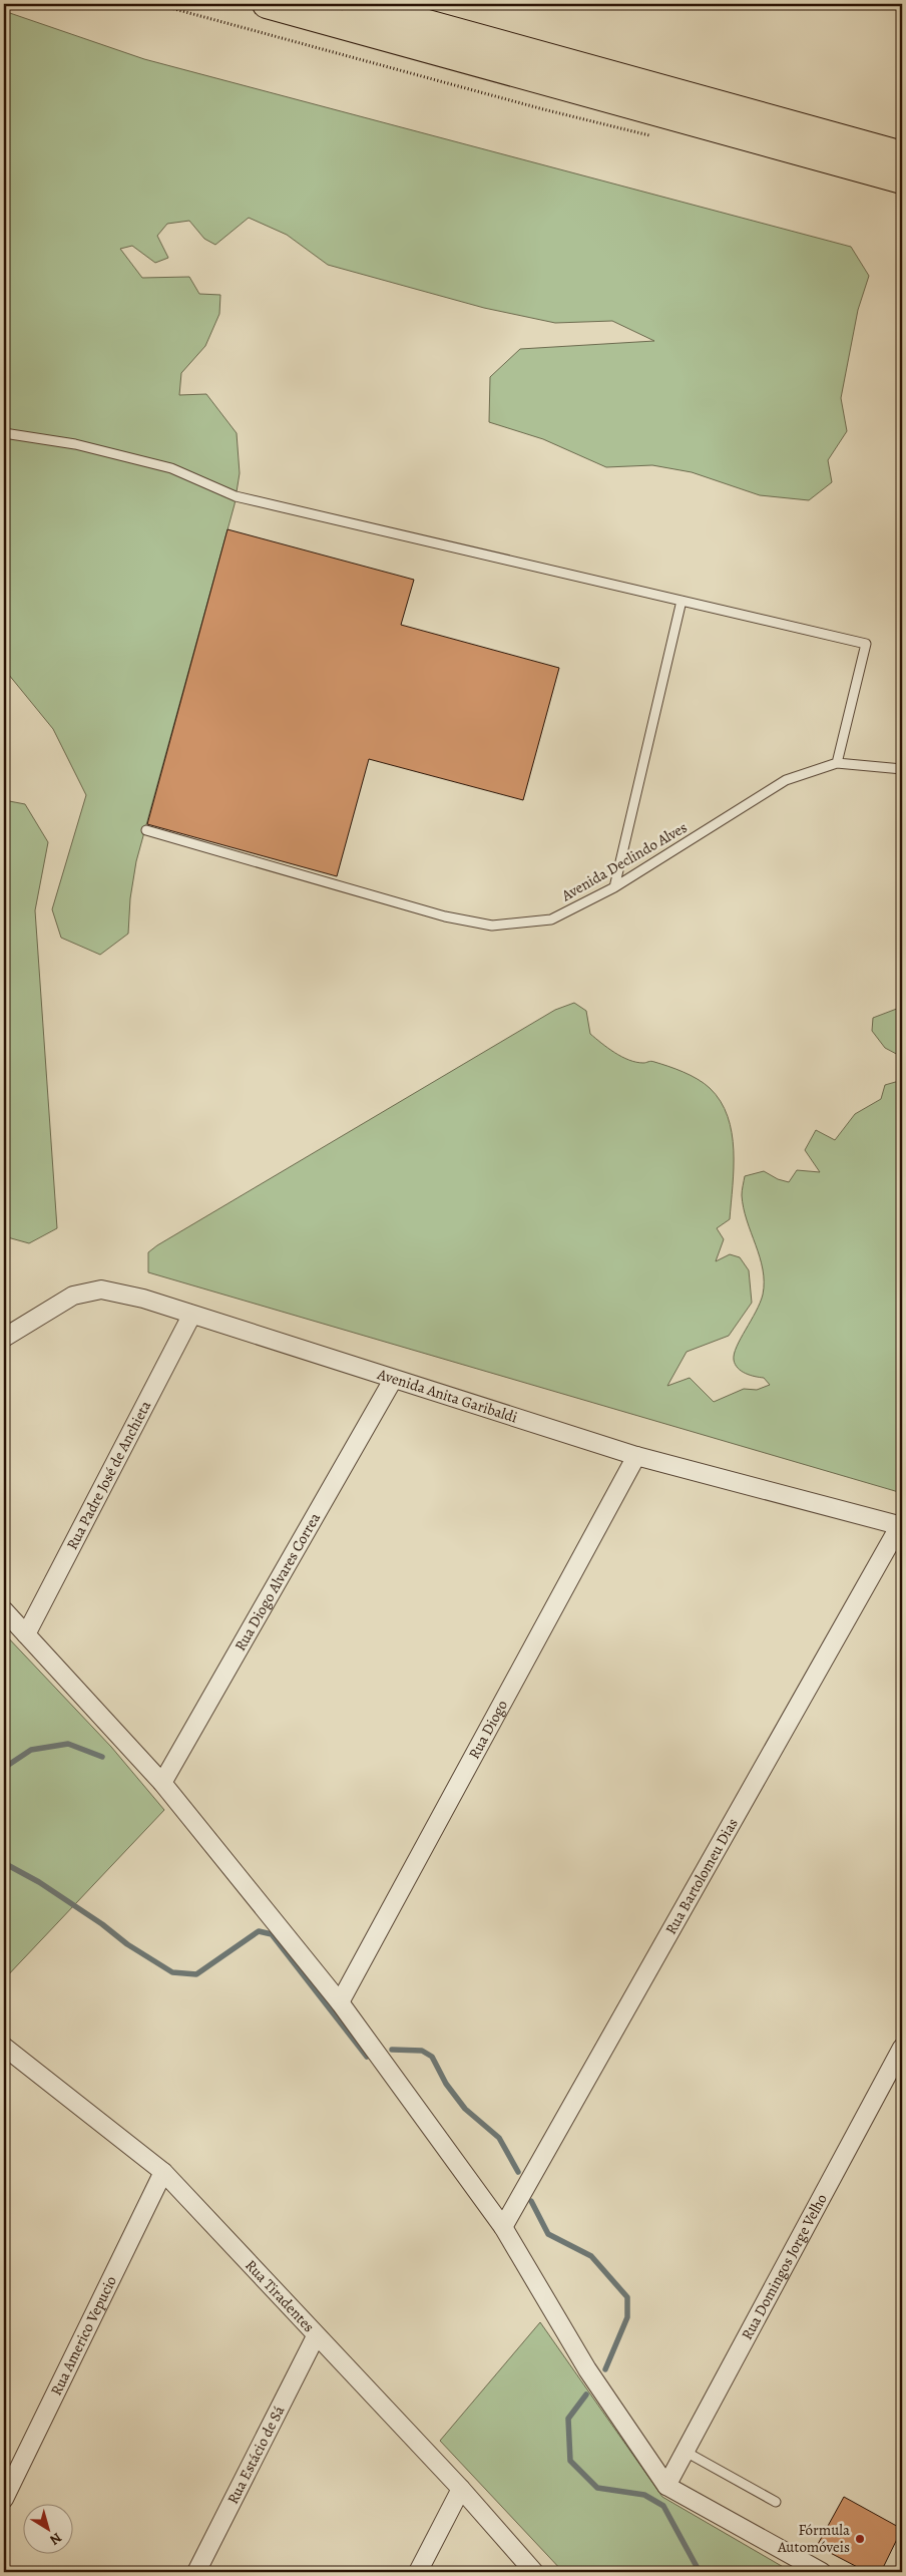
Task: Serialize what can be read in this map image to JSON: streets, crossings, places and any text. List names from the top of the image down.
{
  "streets": {
    "street": [
      "Avenida Anita Garibaldi",
      "Rua Padre José de Anchieta",
      "Rua Diogo Alvares Correa",
      "Rua Diogo",
      "Rua Bartolomeu Dias",
      "Rua Domingos Jorge Velho",
      "Rua Tiradentes",
      "Rua Americo Vepucio",
      "Rua Estácio de Sá"
    ],
    "lane": ["Avenida Declindo Alves"]
  },
  "crossings": [
    ["Avenida Anita Garibaldi", "Rua Padre José de Anchieta"],
    ["Avenida Anita Garibaldi", "Rua Diogo Alvares Correa"],
    ["Avenida Anita Garibaldi", "Rua Diogo"],
    ["Avenida Anita Garibaldi", "Rua Bartolomeu Dias"],
    ["Rua Tiradentes", "Rua Americo Vepucio"],
    ["Rua Tiradentes", "Rua Estácio de Sá"]
  ],
  "places": ["Fórmula Automóveis"],
  "north": "bottom right"
}
